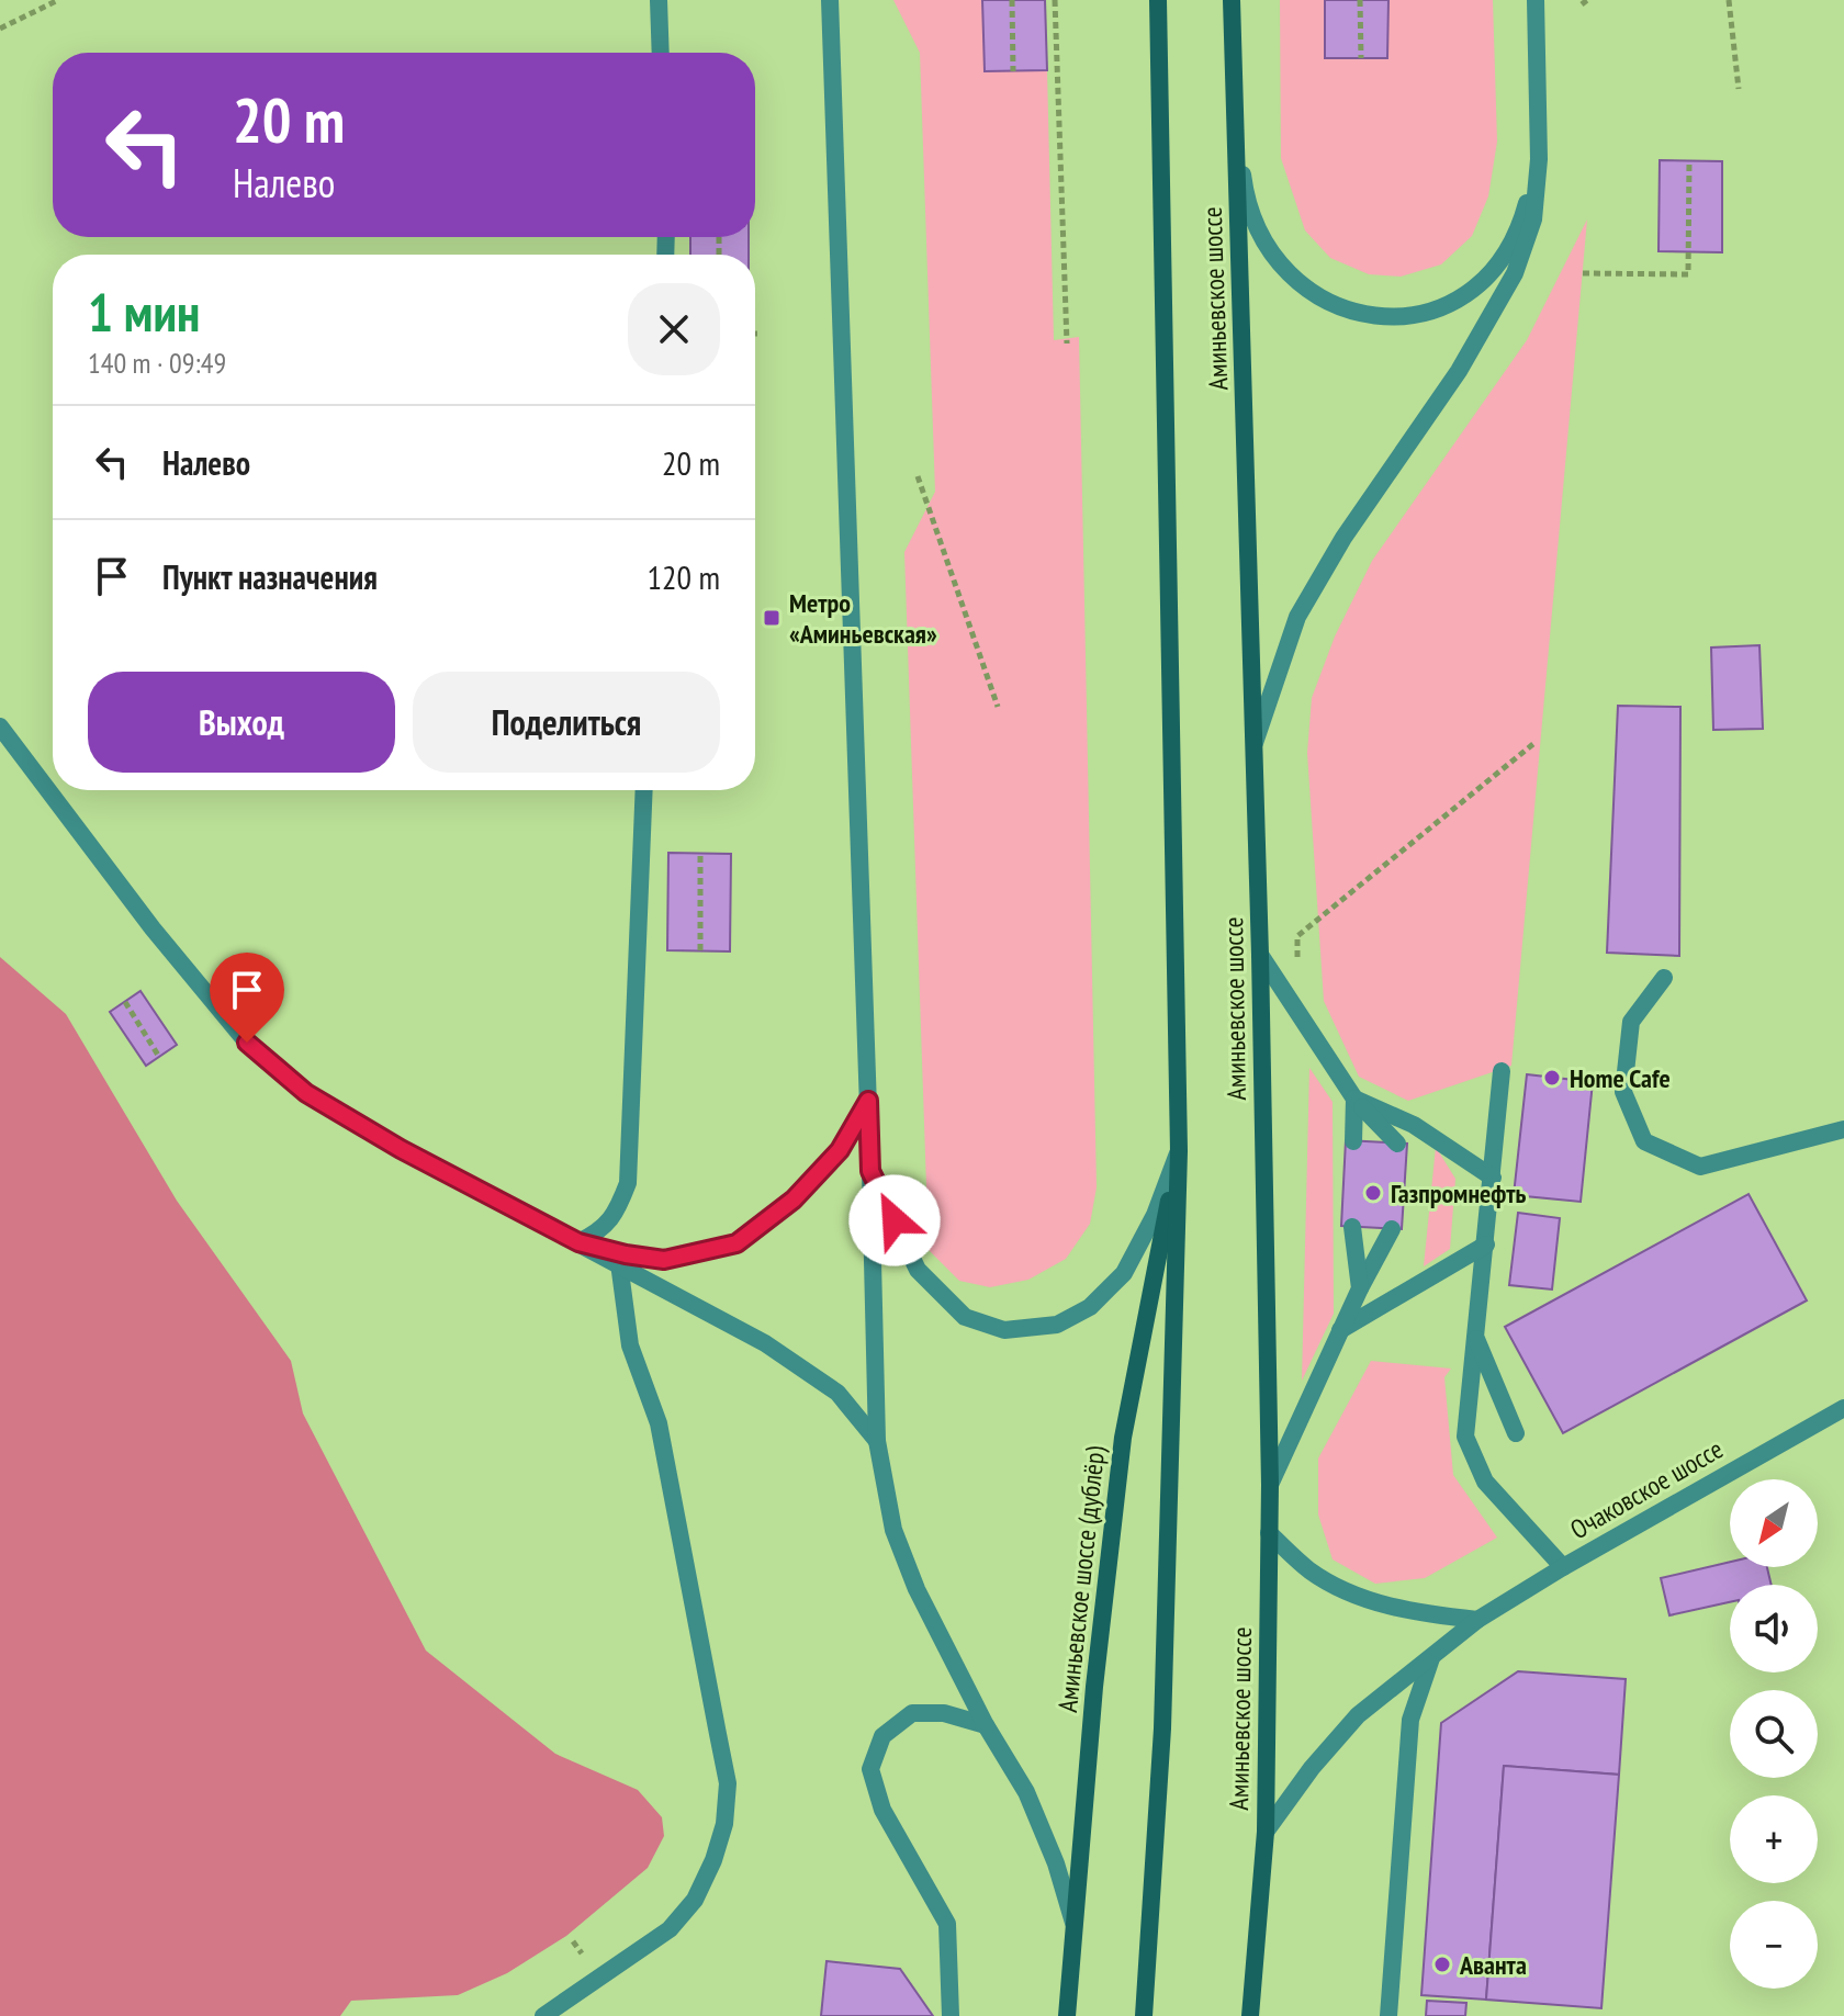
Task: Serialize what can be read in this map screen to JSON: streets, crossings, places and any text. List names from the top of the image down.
{
  "streets": {
    "main road": ["Аминьевское шоссе", "Аминьевское шоссе (дублёр)"],
    "street": ["Очаковское шоссе"]
  },
  "crossings": [
    ["Аминьевское шоссе", "Очаковское шоссе"],
    ["Аминьевское шоссе", "Аминьевское шоссе (дублёр)"]
  ],
  "places": {
    "transit": ["Метро «Аминьевская»"],
    "other": ["Home Cafe", "Газпромнефть", "Аванта"]
  },
  "north": "bottom left",
  "page": {
    "turn": ["20 m", "Налево"],
    "heading": ["1 мин", "140 m · 09:49"],
    "list": [
      {
        "name": "Налево",
        "value": "20 m"
      },
      {
        "name": "Пункт назначения",
        "value": "120 m"
      }
    ],
    "buttons": ["Выход", "Поделиться"],
    "map_buttons": ["+", "−"]
  }
}
